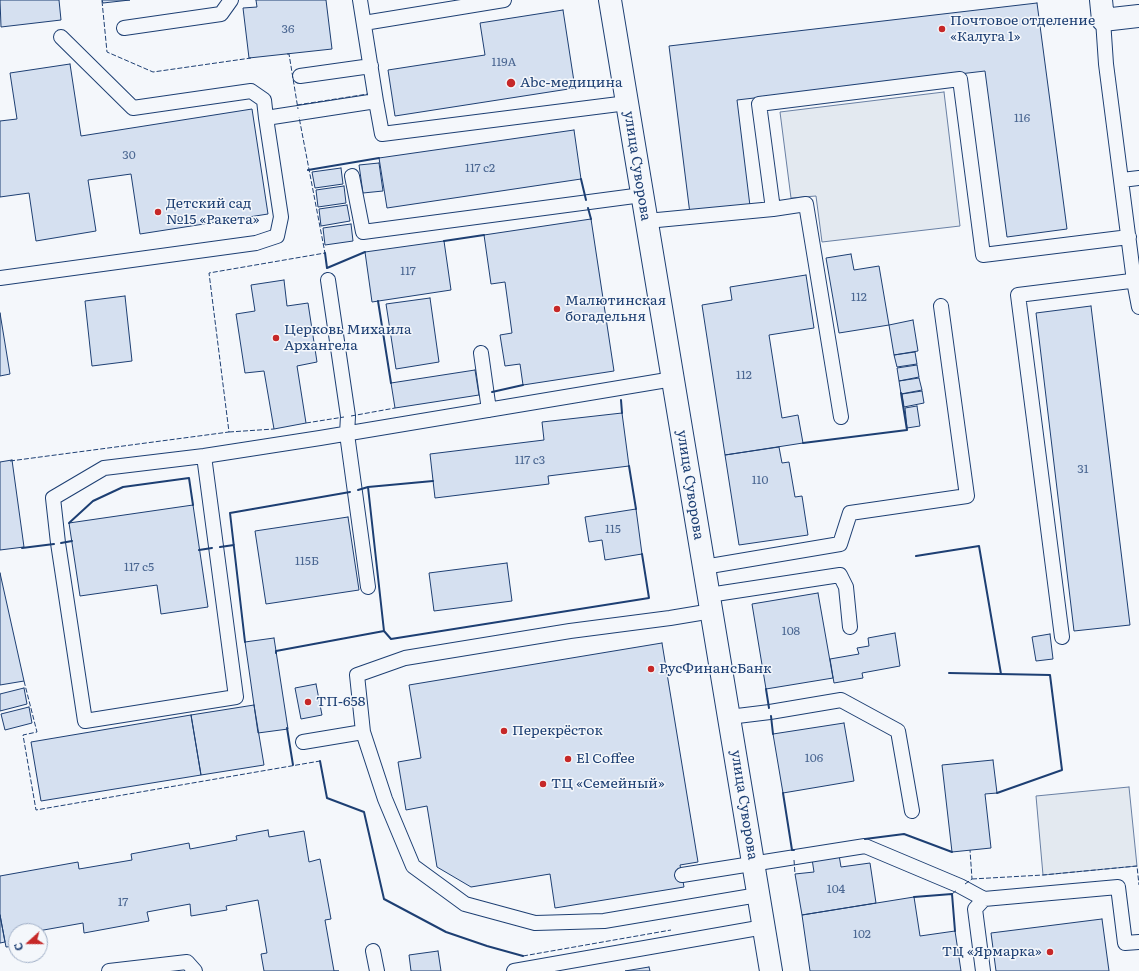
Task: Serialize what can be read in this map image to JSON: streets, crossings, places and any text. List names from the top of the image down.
{
  "streets": {
    "street": ["улица Суворова"]
  },
  "places": [
    "Почтовое отделение «Калуга 1»",
    "Abc-медицина",
    "Детский сад №15 «Ракета»",
    "Малютинская богадельня",
    "Церковь Михаила Архангела",
    "РусФинансБанк",
    "ТП-658",
    "Перекрёсток",
    "El Coffee",
    "ТЦ «Семейный»",
    "ТЦ «Ярмарка»"
  ],
  "house_numbers": [
    "36",
    "119А",
    "116",
    "30",
    "117 с2",
    "117",
    "112",
    "112",
    "117 с3",
    "31",
    "110",
    "115",
    "115Б",
    "117 с5",
    "108",
    "106",
    "104",
    "17",
    "102"
  ],
  "north": "left"
}
